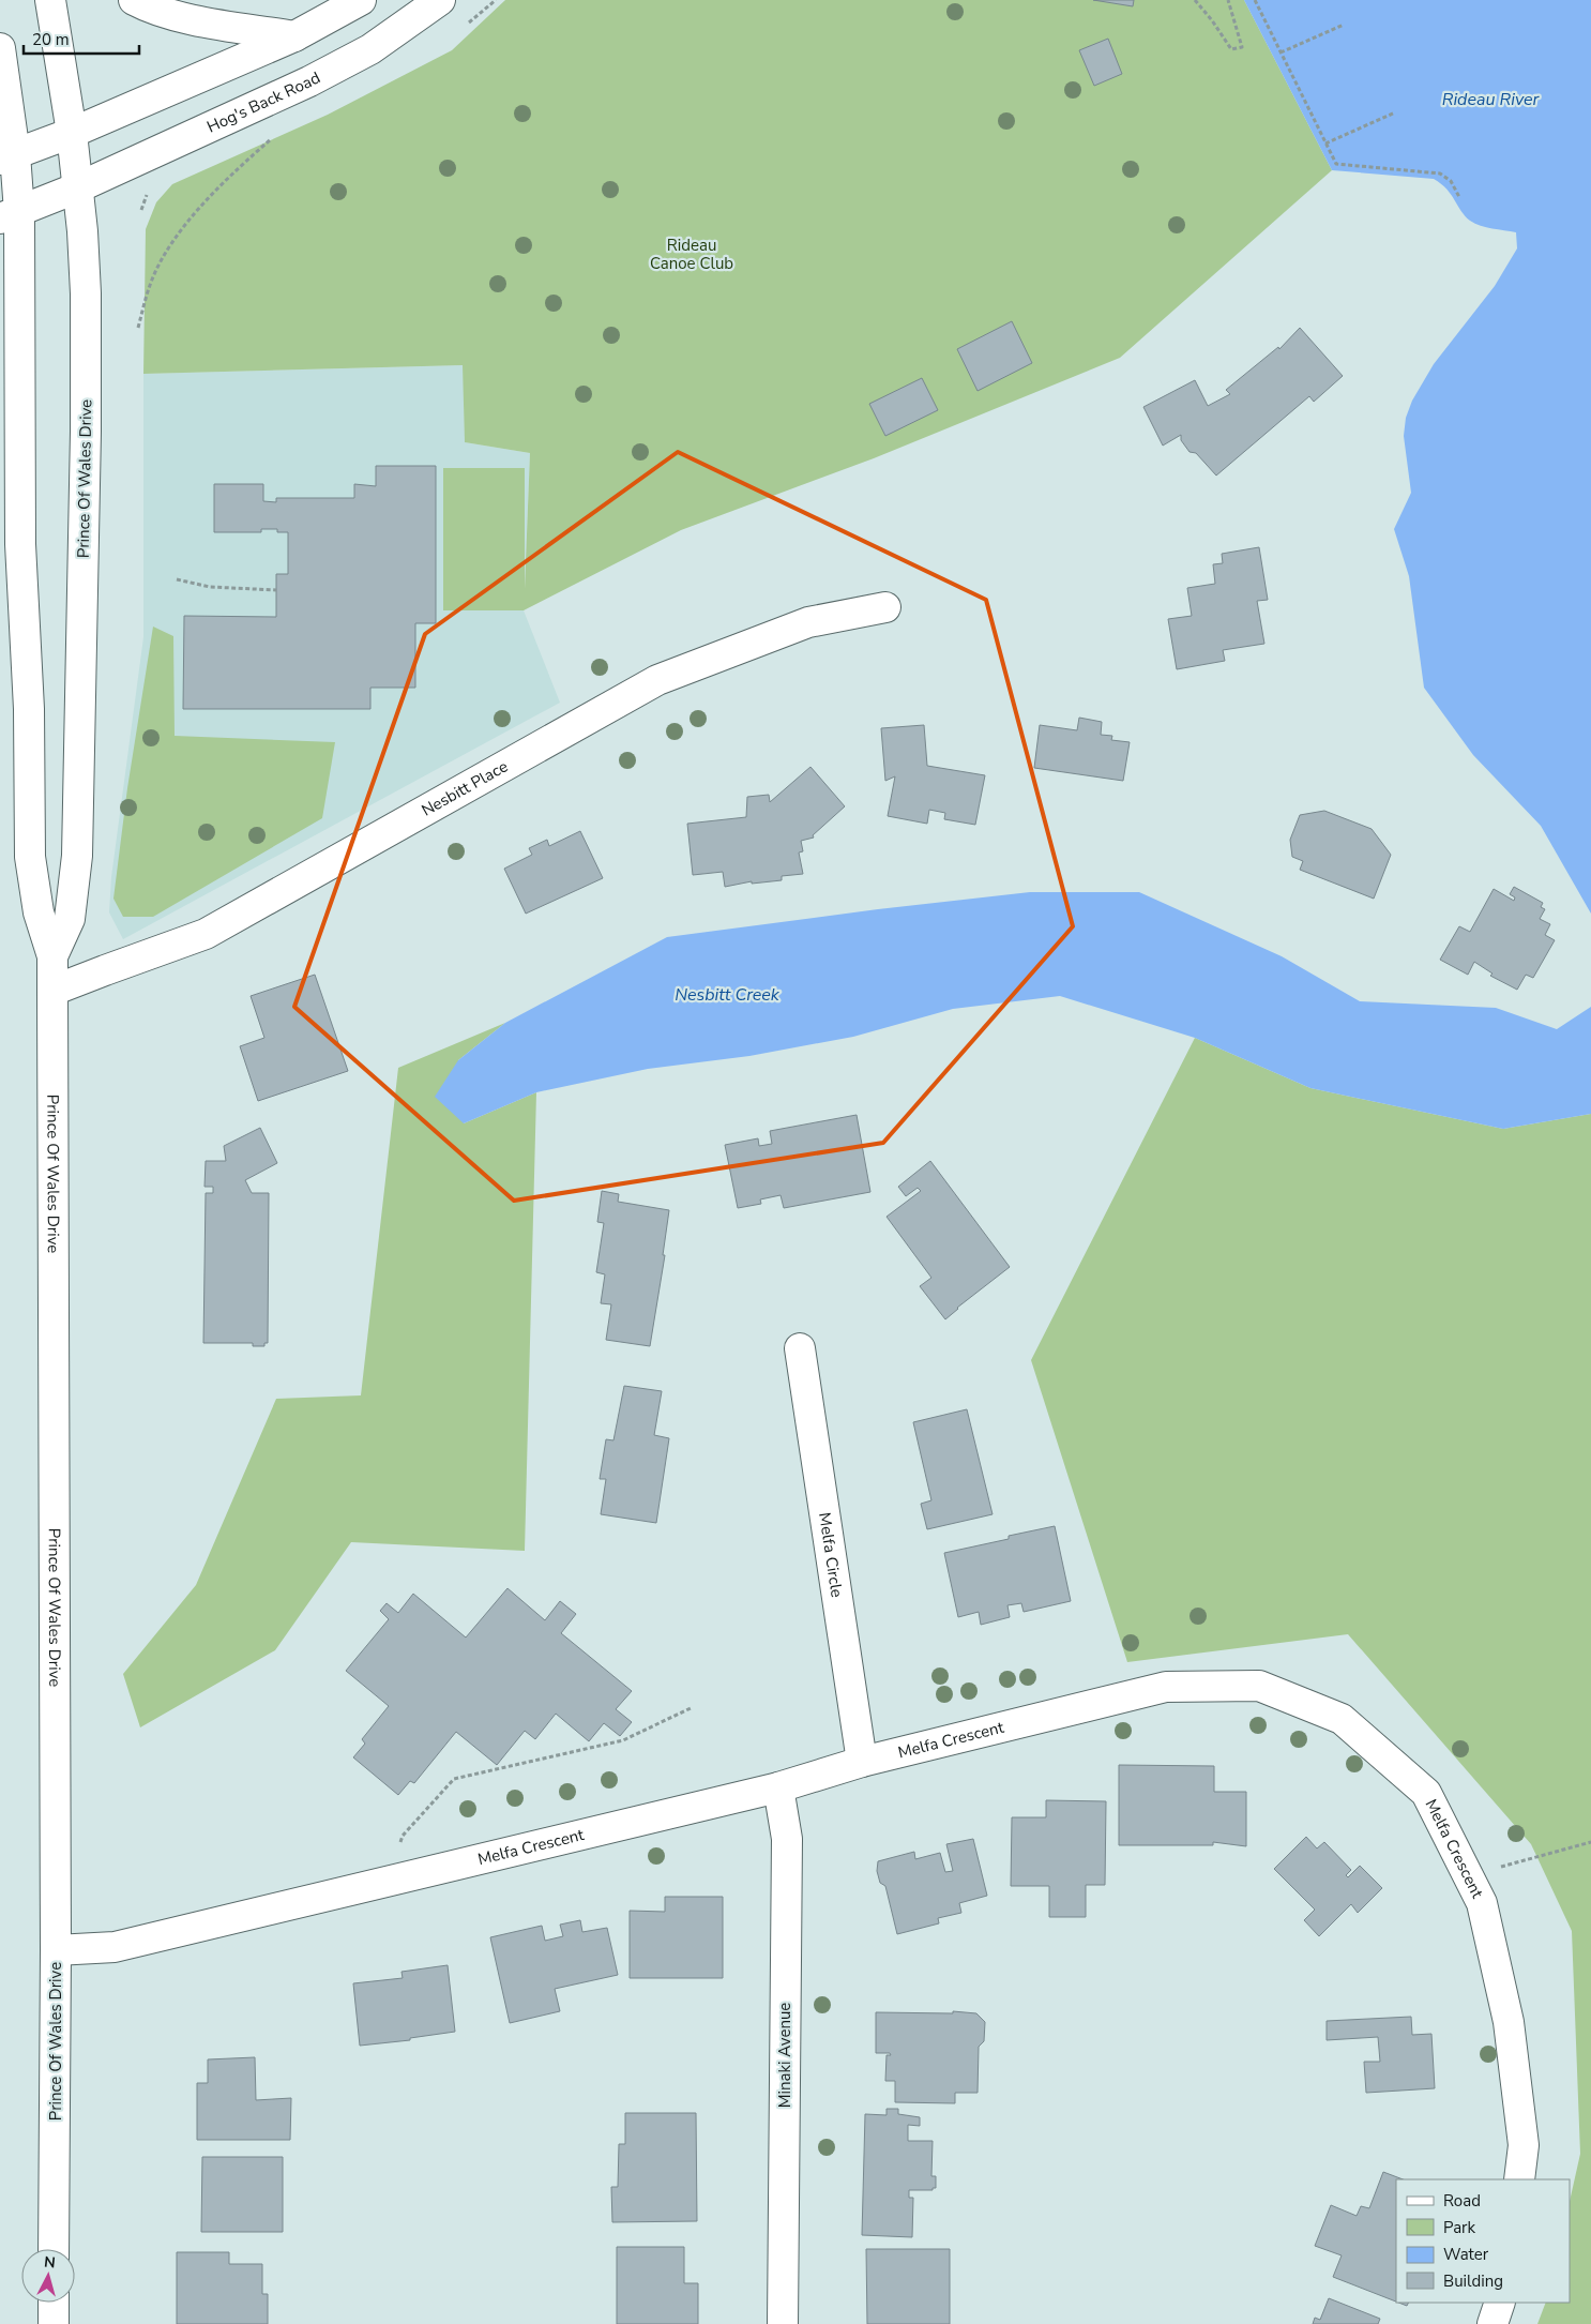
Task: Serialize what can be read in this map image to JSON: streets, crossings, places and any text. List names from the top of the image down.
{
  "streets": {
    "main road": [
      "Hog's Back Road",
      "Prince Of Wales Drive",
      "Nesbitt Place",
      "Melfa Circle",
      "Melfa Crescent",
      "Minaki Avenue"
    ]
  },
  "crossings": [
    ["Hog's Back Road", "Prince Of Wales Drive"],
    ["Prince Of Wales Drive", "Nesbitt Place"],
    ["Prince Of Wales Drive", "Melfa Crescent"],
    ["Melfa Circle", "Melfa Crescent"],
    ["Melfa Crescent", "Minaki Avenue"]
  ],
  "water": ["Rideau River", "Nesbitt Creek"],
  "parks": ["Rideau Canoe Club"],
  "legend": [
    "Road",
    "Park",
    "Water",
    "Building"
  ],
  "scale_bar": "20 m",
  "north": "top"
}
